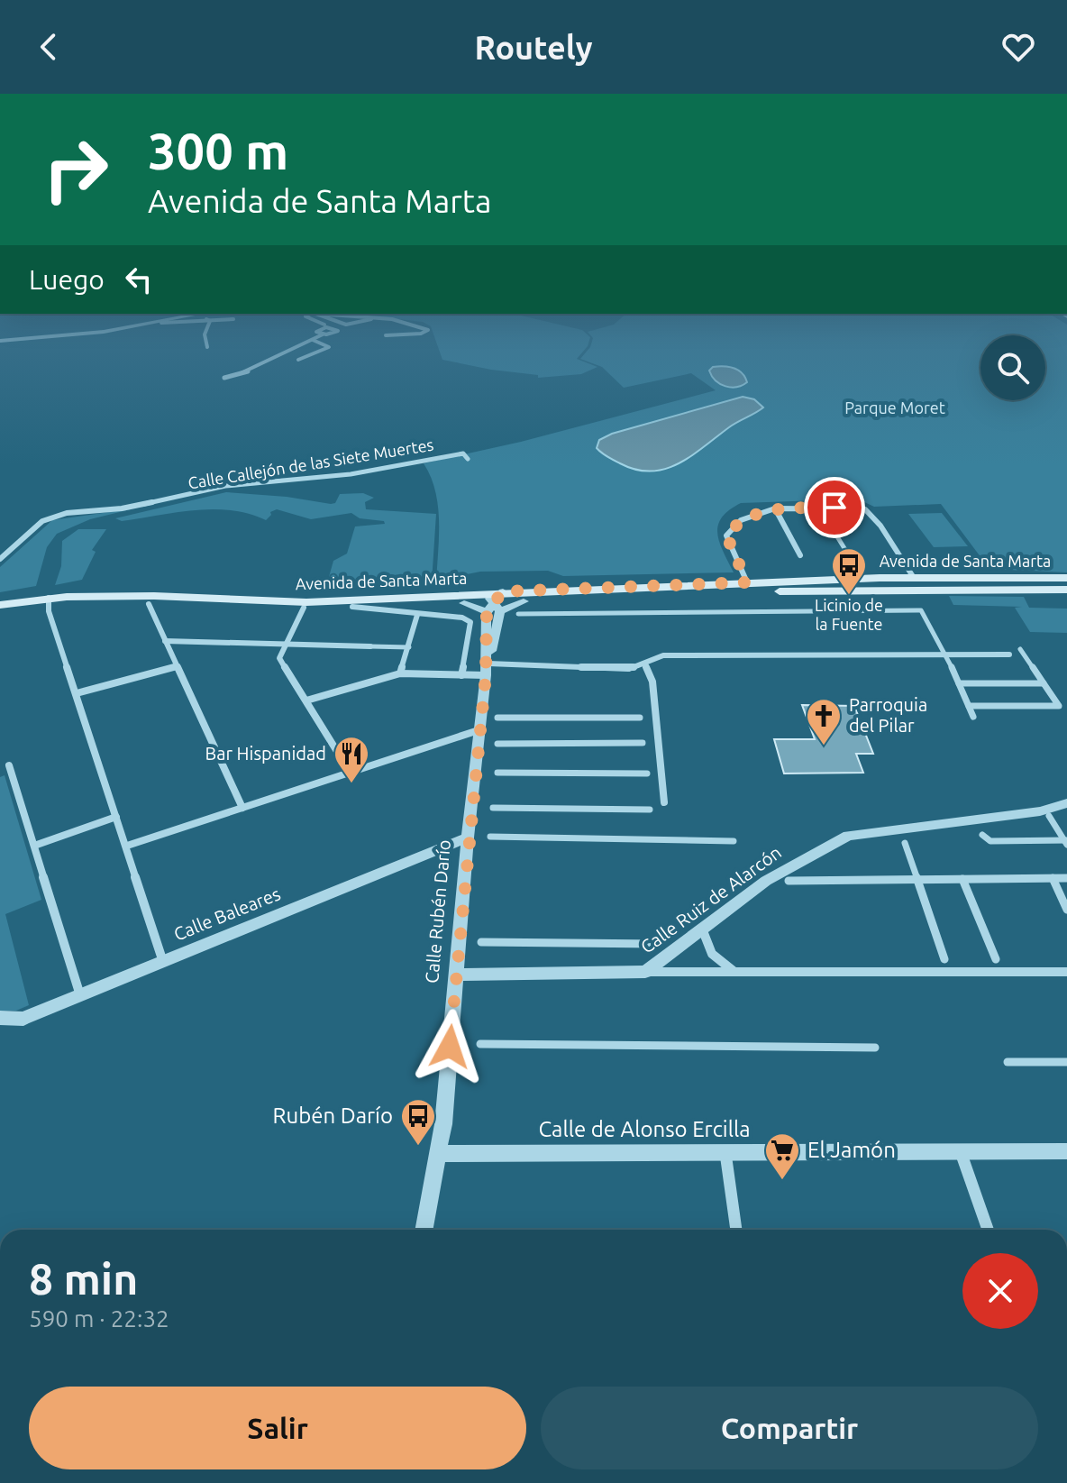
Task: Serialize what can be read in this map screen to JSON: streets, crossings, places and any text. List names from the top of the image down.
{
  "streets": {
    "main road": ["Avenida de Santa Marta"],
    "street": [
      "Calle Callejón de las Siete Muertes",
      "Calle Ruiz de Alarcón",
      "Calle Rubén Darío",
      "Calle Baleares",
      "Calle de Alonso Ercilla"
    ]
  },
  "crossings": [
    ["Avenida de Santa Marta", "Calle Rubén Darío"],
    ["Calle Ruiz de Alarcón", "Calle Rubén Darío"],
    ["Calle Rubén Darío", "Calle Baleares"],
    ["Calle Rubén Darío", "Calle de Alonso Ercilla"]
  ],
  "parks": ["Parque Moret"],
  "places": {
    "bus stop": ["Licinio de la Fuente", "Rubén Darío"],
    "church": ["Parroquia del Pilar"],
    "restaurant": ["Bar Hispanidad"],
    "supermarket": ["El Jamón"]
  },
  "page": {
    "header": "Routely",
    "turn": ["300 m", "Avenida de Santa Marta"],
    "then": "Luego",
    "heading": ["8 min", "590 m · 22:32"],
    "buttons": ["Salir", "Compartir"]
  }
}
